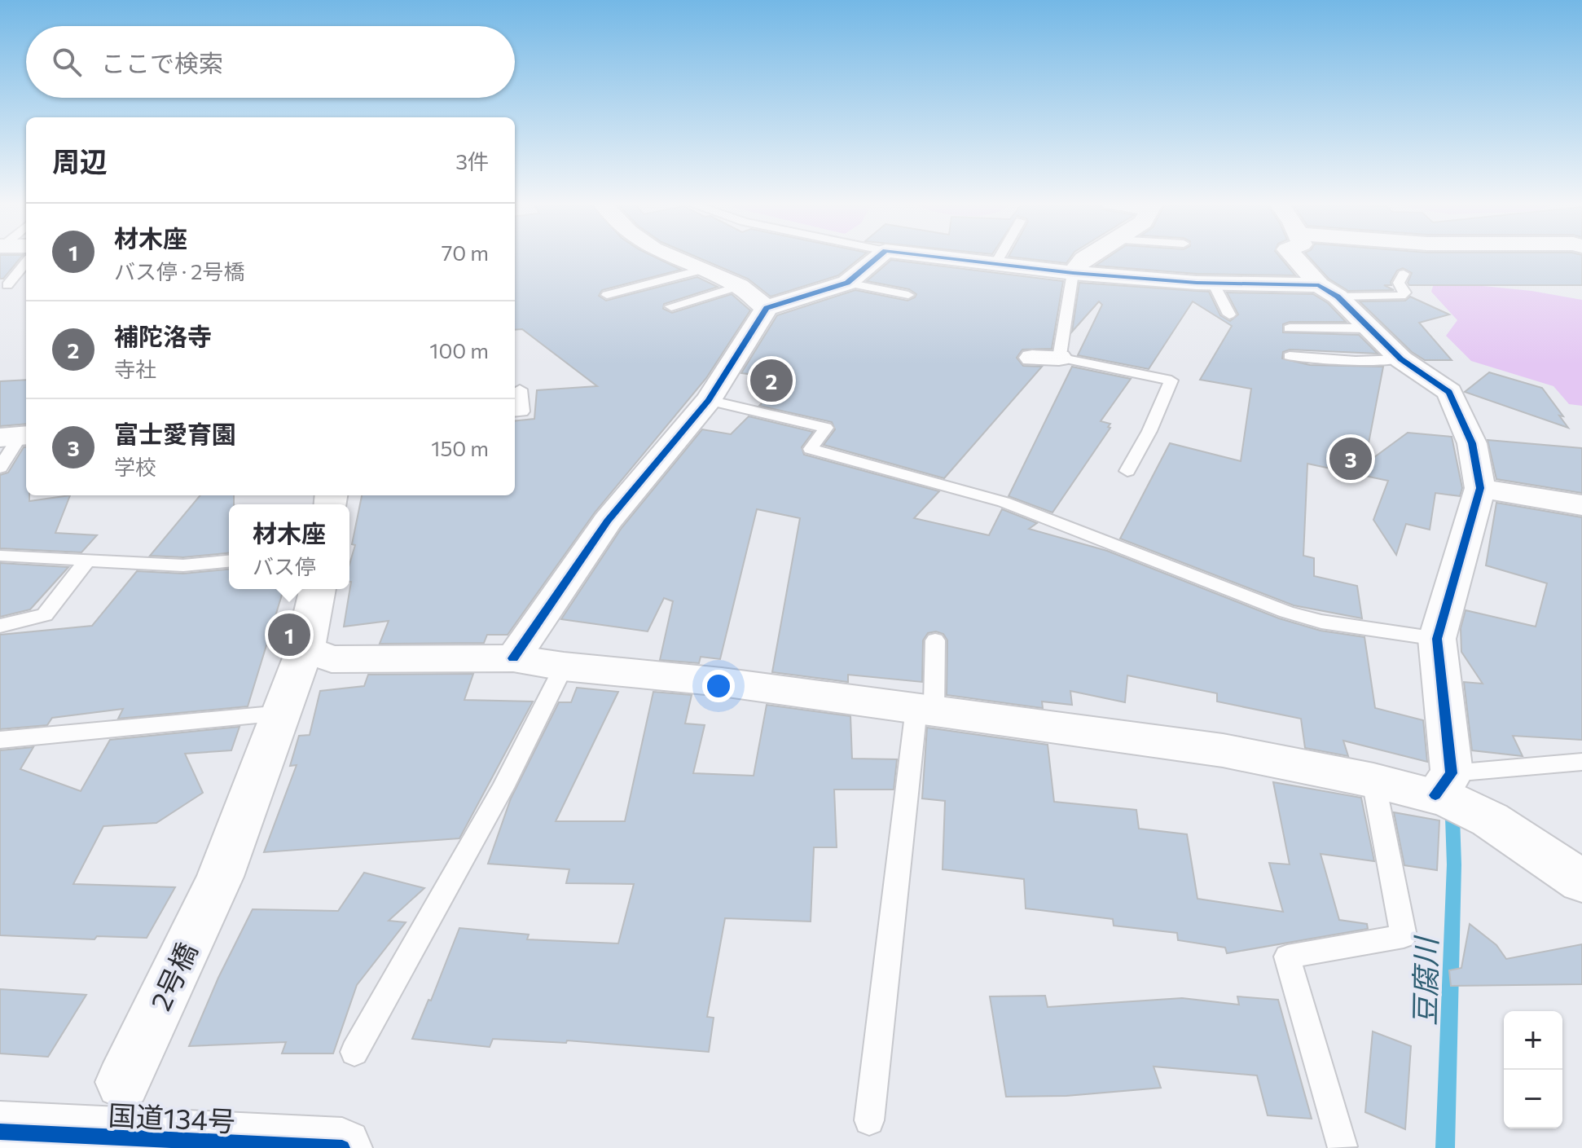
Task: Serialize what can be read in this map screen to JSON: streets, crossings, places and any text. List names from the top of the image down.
{
  "streets": {
    "main road": ["国道134号"],
    "street": ["2号橋"]
  },
  "water": ["豆腐川"],
  "page": {
    "search": "ここで検索",
    "heading": ["周辺", "3件"],
    "list": [
      {
        "mark": "1",
        "name": "材木座",
        "note": "バス停 · 2号橋",
        "value": "70 m"
      },
      {
        "mark": "2",
        "name": "補陀洛寺",
        "note": "寺社",
        "value": "100 m"
      },
      {
        "mark": "3",
        "name": "富士愛育園",
        "note": "学校",
        "value": "150 m"
      }
    ],
    "pins": ["2", "3", "1"],
    "popup": ["材木座", "バス停"],
    "map_buttons": ["+", "−"]
  }
}
